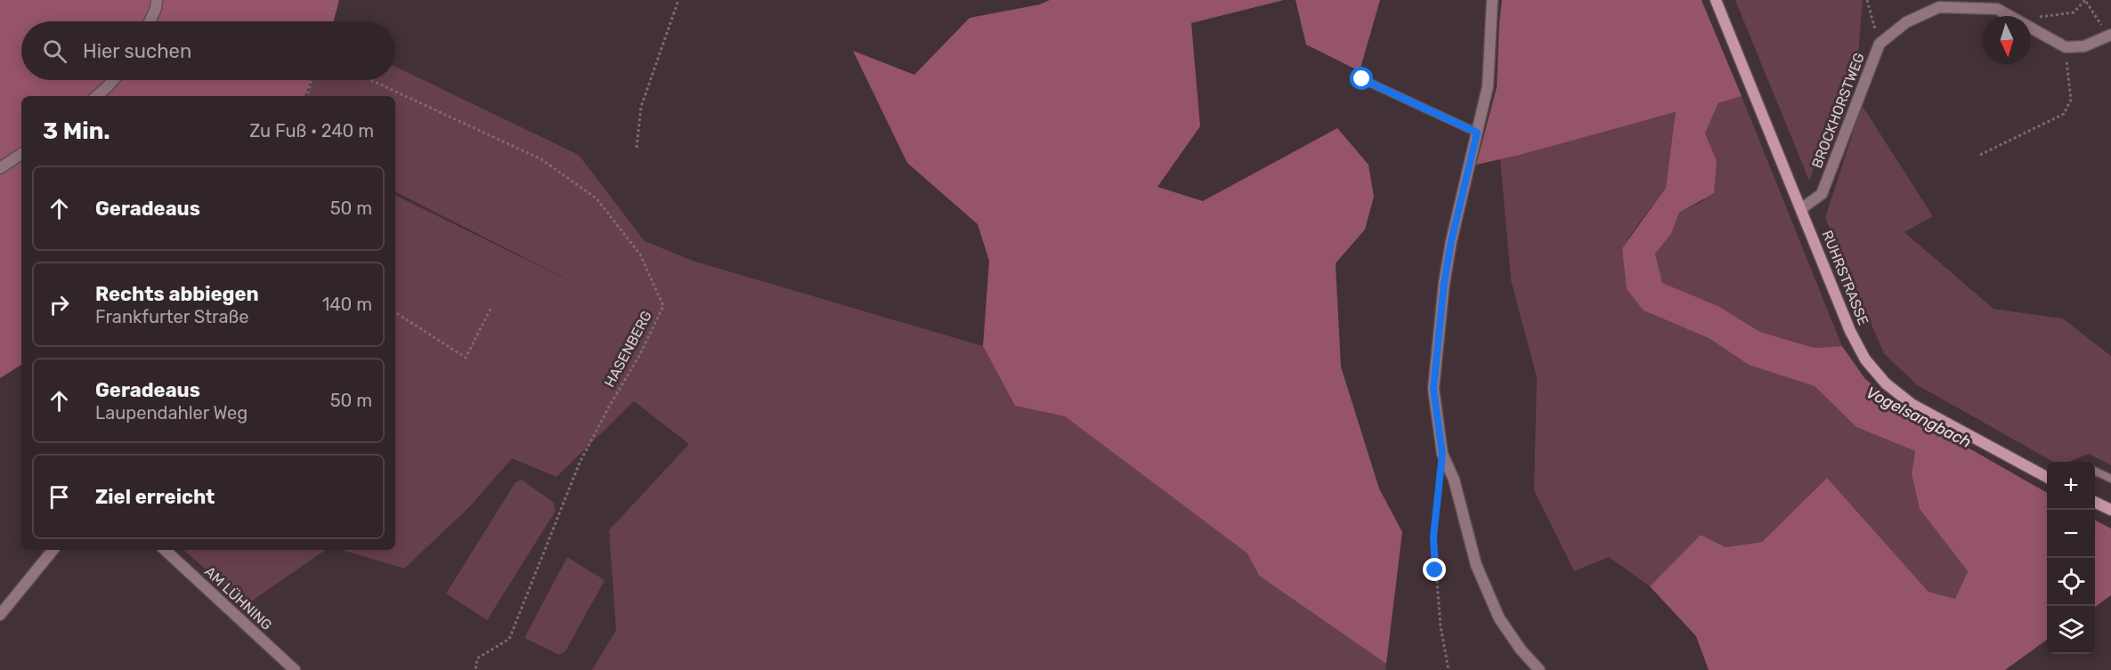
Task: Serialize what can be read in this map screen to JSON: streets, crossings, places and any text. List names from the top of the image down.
{
  "streets": {
    "main road": ["RUHRSTRASSE"],
    "street": ["BROCKHORSTWEG", "AM LÜHNING"],
    "path": ["HASENBERG"]
  },
  "crossings": [
    ["BROCKHORSTWEG", "RUHRSTRASSE"]
  ],
  "water": ["Vogelsangbach"],
  "north": "bottom",
  "page": {
    "search": "Hier suchen",
    "heading": ["3 Min.", "Zu Fuß · 240 m"],
    "list": [
      ["Geradeaus", "50 m"],
      ["Rechts abbiegen", "Frankfurter Straße", "140 m"],
      ["Geradeaus", "Laupendahler Weg", "50 m"],
      "Ziel erreicht"
    ],
    "map_buttons": ["+", "−"]
  }
}
